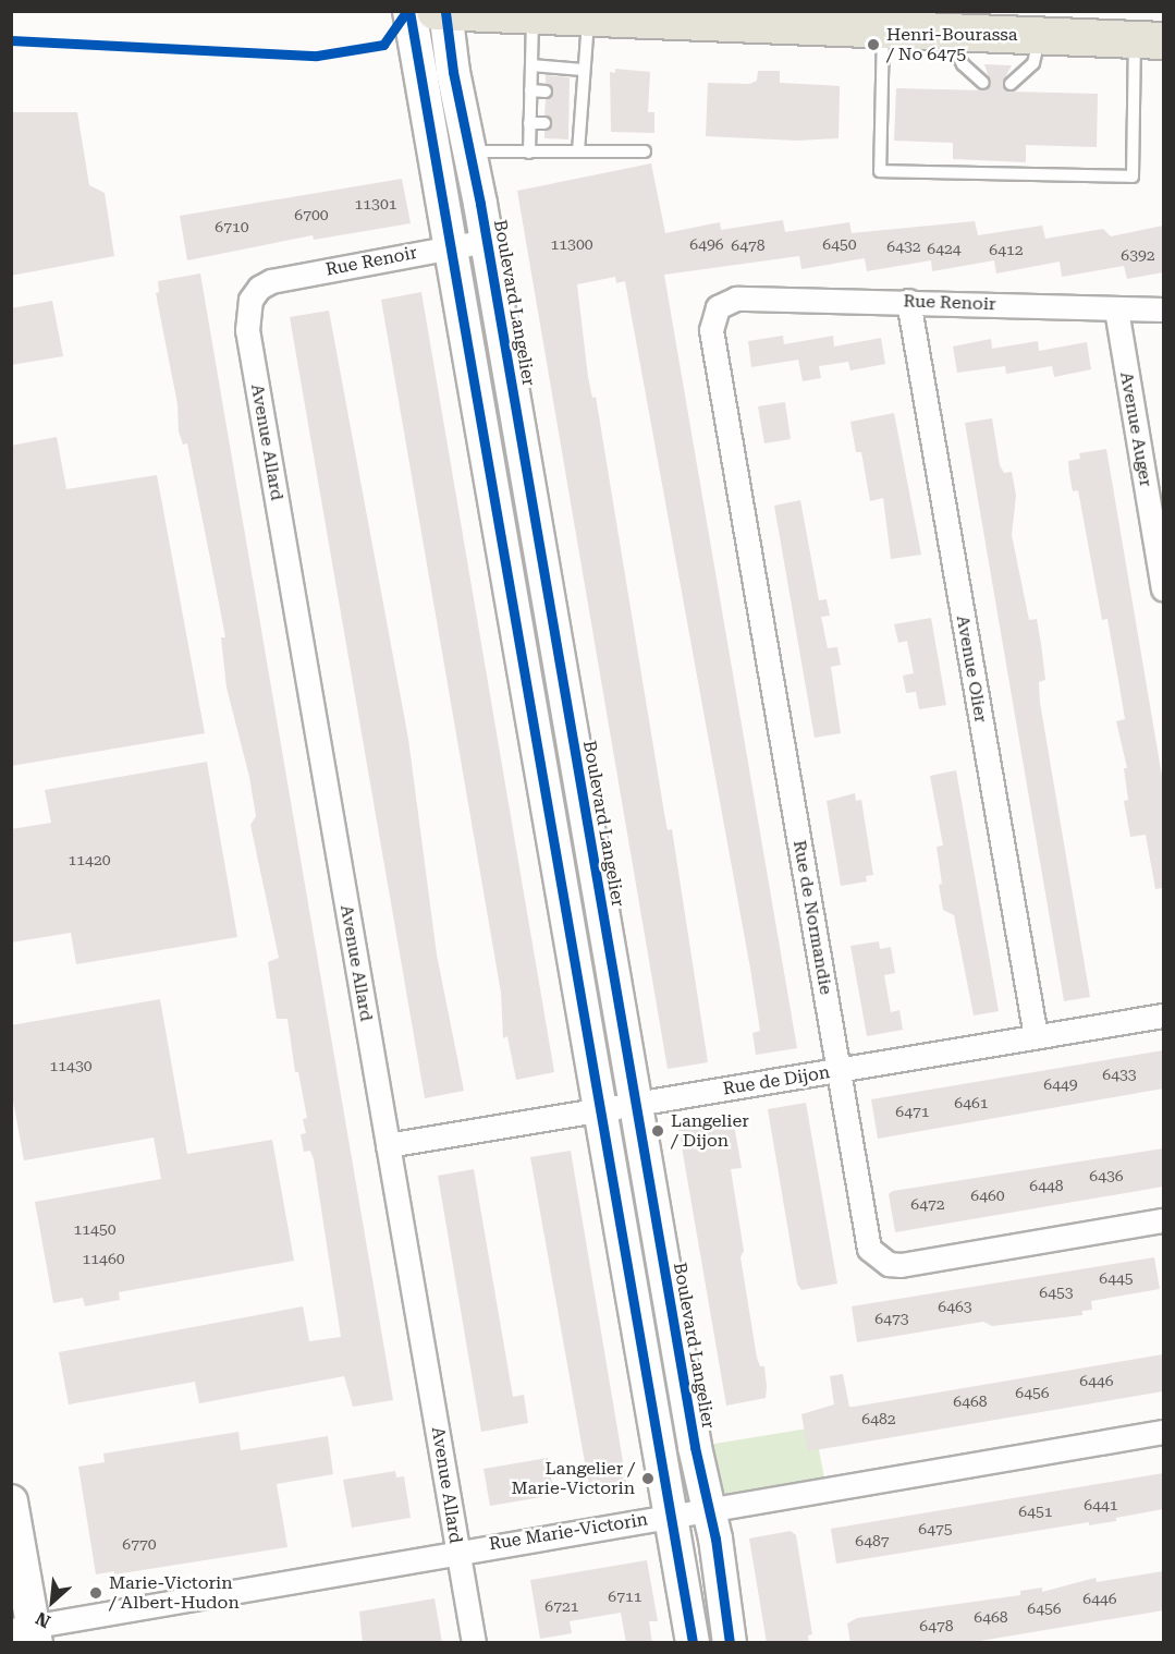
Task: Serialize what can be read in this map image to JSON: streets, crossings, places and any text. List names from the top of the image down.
{
  "streets": {
    "main road": ["Boulevard Langelier"],
    "street": [
      "Rue Renoir",
      "Avenue Auger",
      "Avenue Allard",
      "Avenue Olier",
      "Rue de Normandie",
      "Rue de Dijon",
      "Rue Marie-Victorin"
    ]
  },
  "crossings": [
    ["Rue Renoir", "Boulevard Langelier"],
    ["Rue Renoir", "Avenue Auger"],
    ["Rue Renoir", "Avenue Allard"],
    ["Rue Renoir", "Avenue Olier"],
    ["Rue Renoir", "Rue de Normandie"],
    ["Boulevard Langelier", "Rue de Dijon"],
    ["Boulevard Langelier", "Rue Marie-Victorin"],
    ["Avenue Allard", "Rue de Dijon"],
    ["Avenue Allard", "Rue Marie-Victorin"],
    ["Avenue Olier", "Rue de Dijon"],
    ["Rue de Normandie", "Rue de Dijon"]
  ],
  "places": [
    "Henri-Bourassa / No 6475",
    "Langelier / Dijon",
    "Langelier / Marie-Victorin",
    "Marie-Victorin / Albert-Hudon"
  ],
  "house_numbers": [
    "11301",
    "6700",
    "6710",
    "11300",
    "6496",
    "6450",
    "6478",
    "6432",
    "6424",
    "6412",
    "6392",
    "11420",
    "11430",
    "6433",
    "6449",
    "6461",
    "6471",
    "6436",
    "6448",
    "6460",
    "6472",
    "11450",
    "11460",
    "6445",
    "6453",
    "6463",
    "6473",
    "6446",
    "6456",
    "6468",
    "6482",
    "6441",
    "6451",
    "6475",
    "6487",
    "6770",
    "6711",
    "6446",
    "6721",
    "6456",
    "6468",
    "6478"
  ],
  "north": "bottom left"
}
